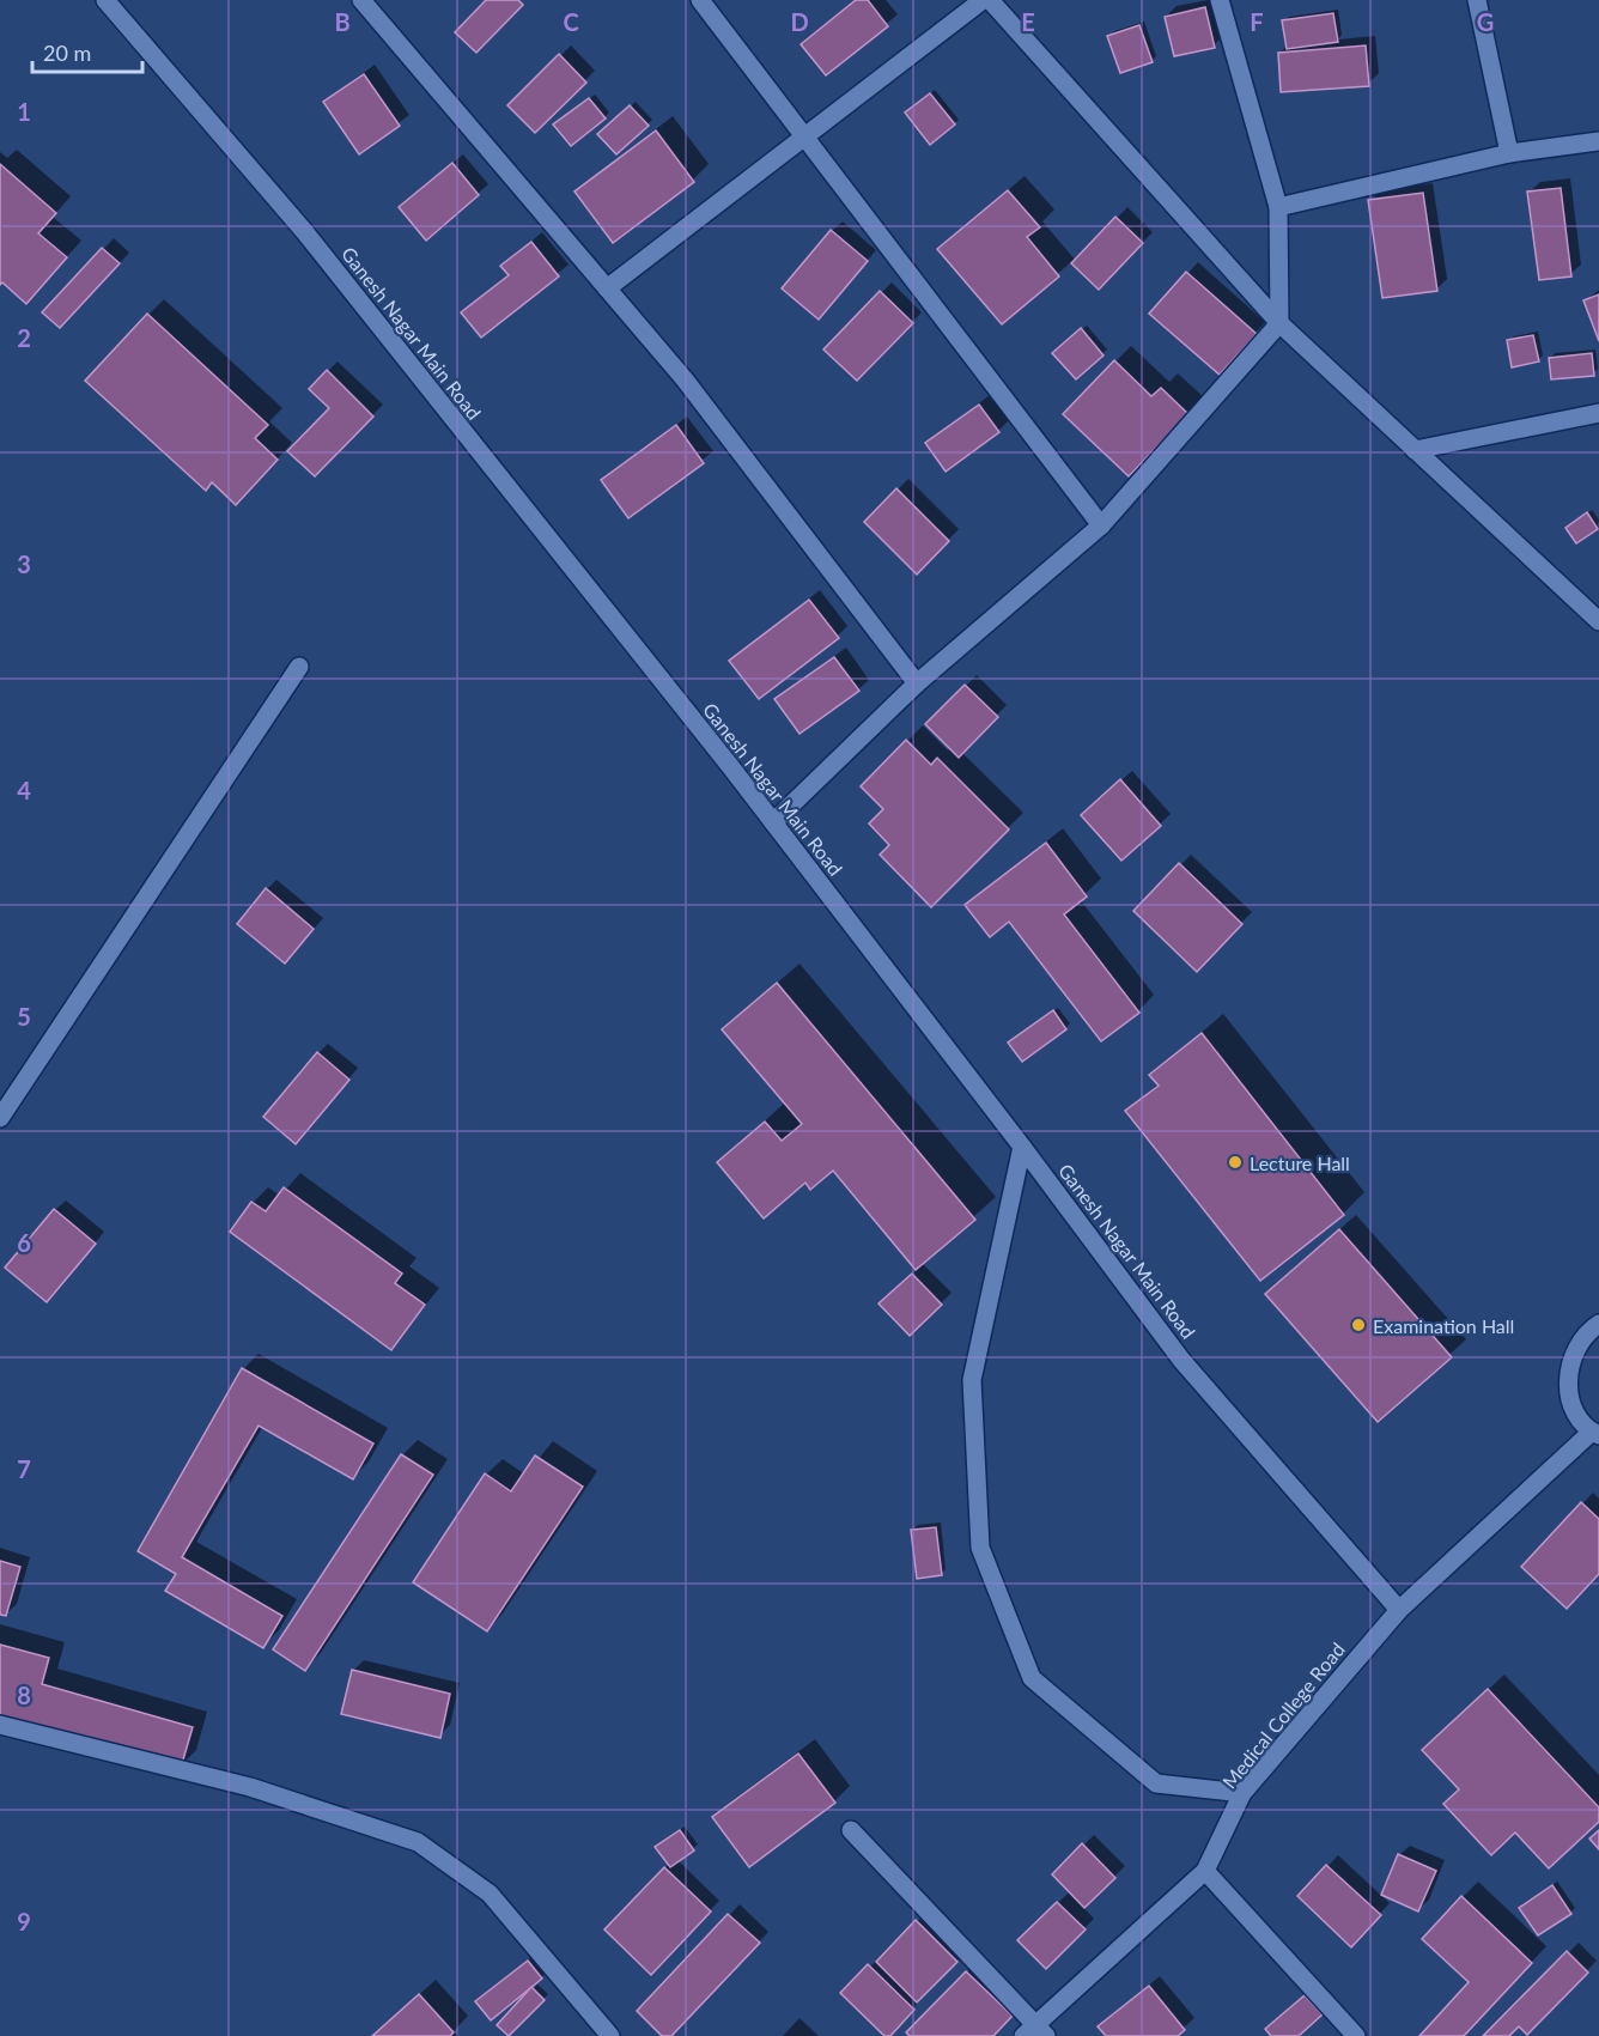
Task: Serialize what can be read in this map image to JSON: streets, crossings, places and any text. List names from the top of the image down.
{
  "streets": {
    "street": ["Ganesh Nagar Main Road", "Medical College Road"]
  },
  "crossings": [
    ["Ganesh Nagar Main Road", "Medical College Road"]
  ],
  "places": ["Lecture Hall", "Examination Hall"],
  "scale_bar": "20 m",
  "grid": {
    "columns": [
      "B",
      "C",
      "D",
      "E",
      "F",
      "G"
    ],
    "rows": [
      "1",
      "2",
      "3",
      "4",
      "5",
      "6",
      "7",
      "8",
      "9"
    ]
  }
}
